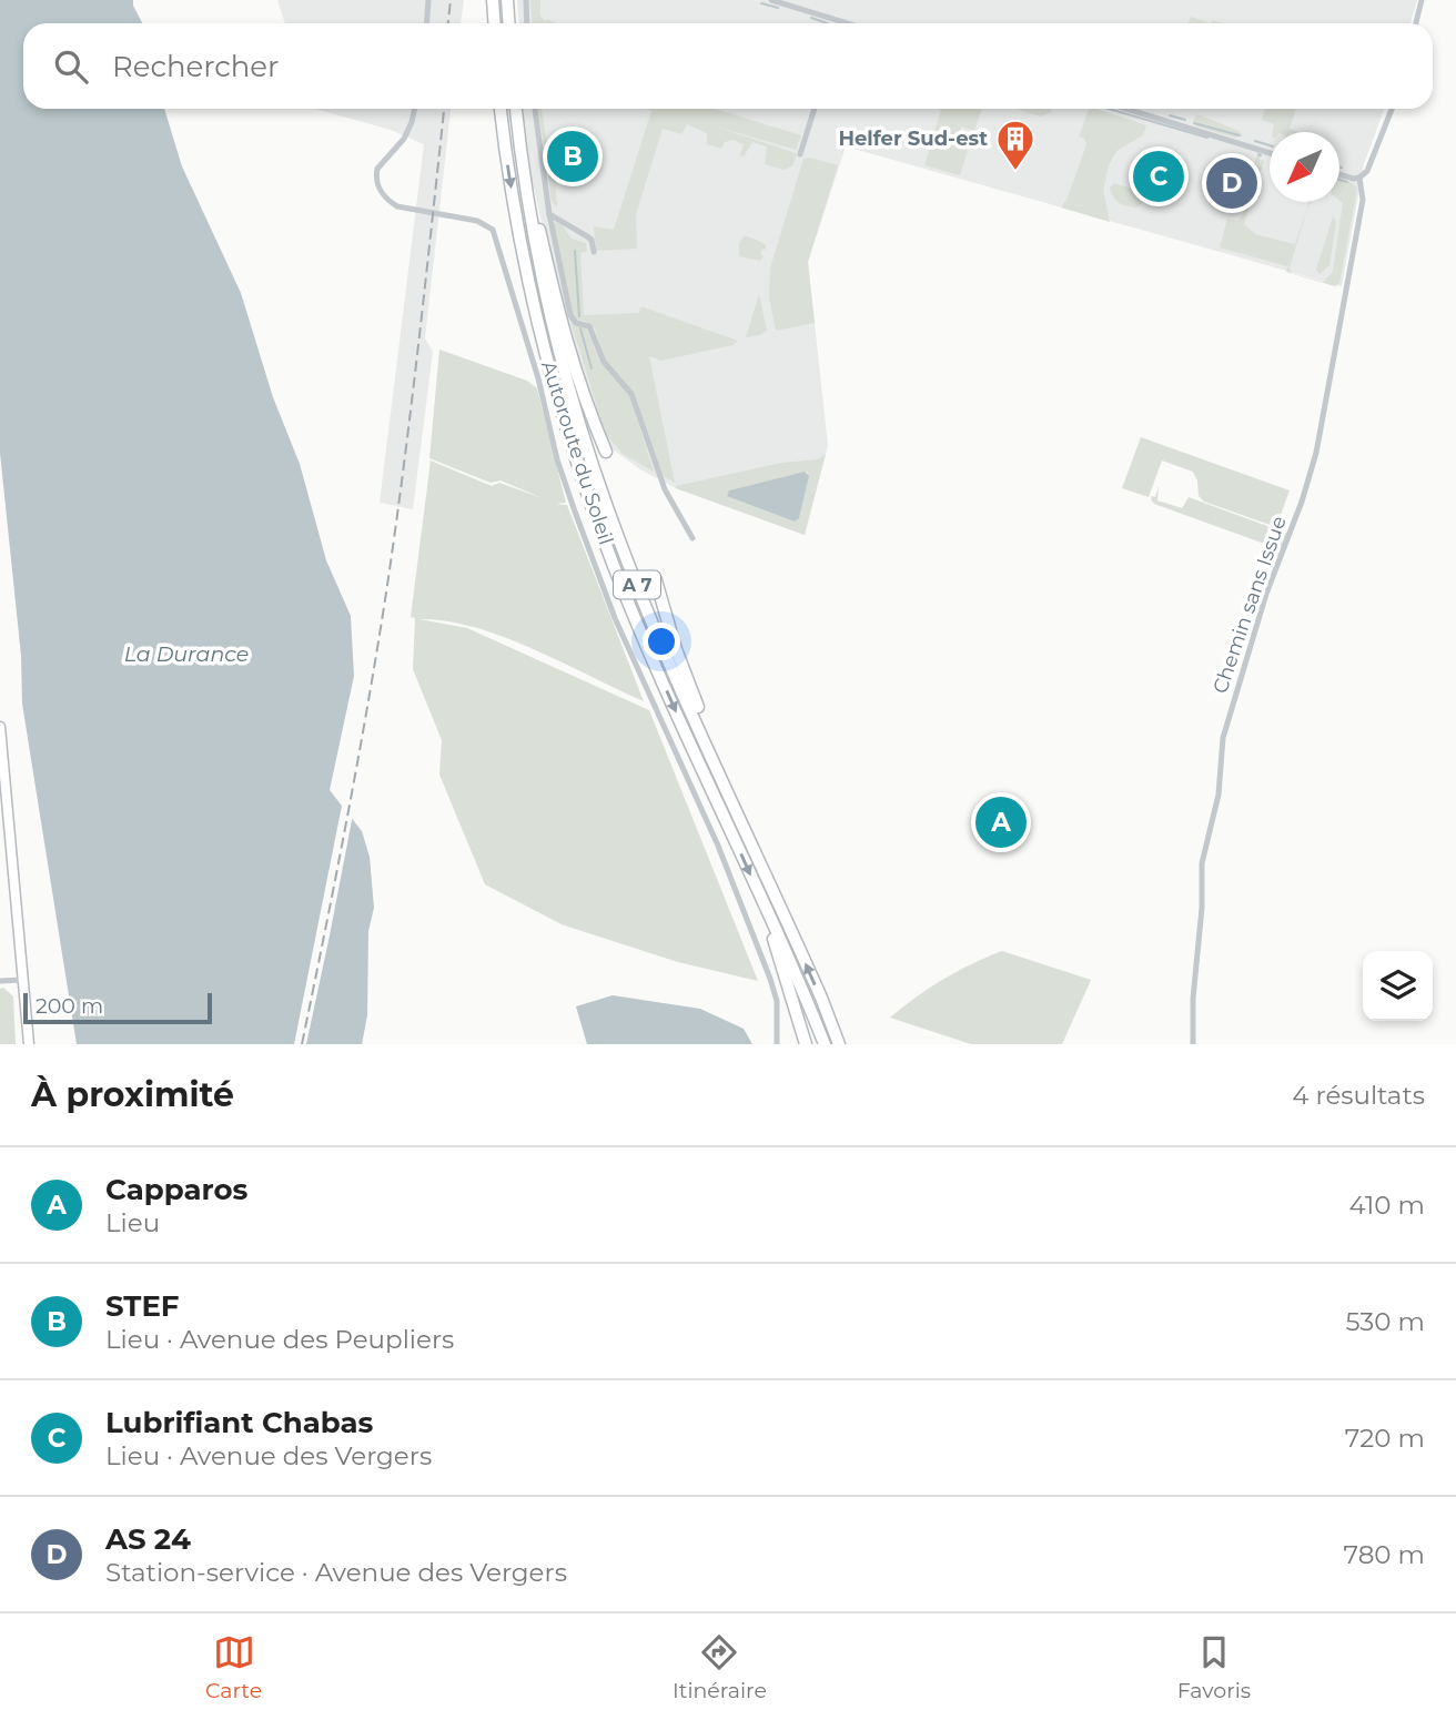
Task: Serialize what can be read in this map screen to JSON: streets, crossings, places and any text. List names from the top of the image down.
{
  "streets": {
    "highway": ["Autoroute du Soleil", "A 7"],
    "street": ["Chemin sans Issue"]
  },
  "water": ["La Durance"],
  "places": {
    "building": ["Helfer Sud-est"]
  },
  "scale_bar": "200 m",
  "north": "bottom left",
  "page": {
    "search": "Rechercher",
    "pins": [
      "B",
      "C",
      "D",
      "A"
    ],
    "scale": "200 m",
    "heading": ["À proximité", "4 résultats"],
    "list": [
      {
        "mark": "A",
        "name": "Capparos",
        "note": "Lieu",
        "value": "410 m"
      },
      {
        "mark": "B",
        "name": "STEF",
        "note": "Lieu · Avenue des Peupliers",
        "value": "530 m"
      },
      {
        "mark": "C",
        "name": "Lubrifiant Chabas",
        "note": "Lieu · Avenue des Vergers",
        "value": "720 m"
      },
      {
        "mark": "D",
        "name": "AS 24",
        "note": "Station-service · Avenue des Vergers",
        "value": "780 m"
      }
    ],
    "nav": ["Carte", "Itinéraire", "Favoris"]
  }
}
